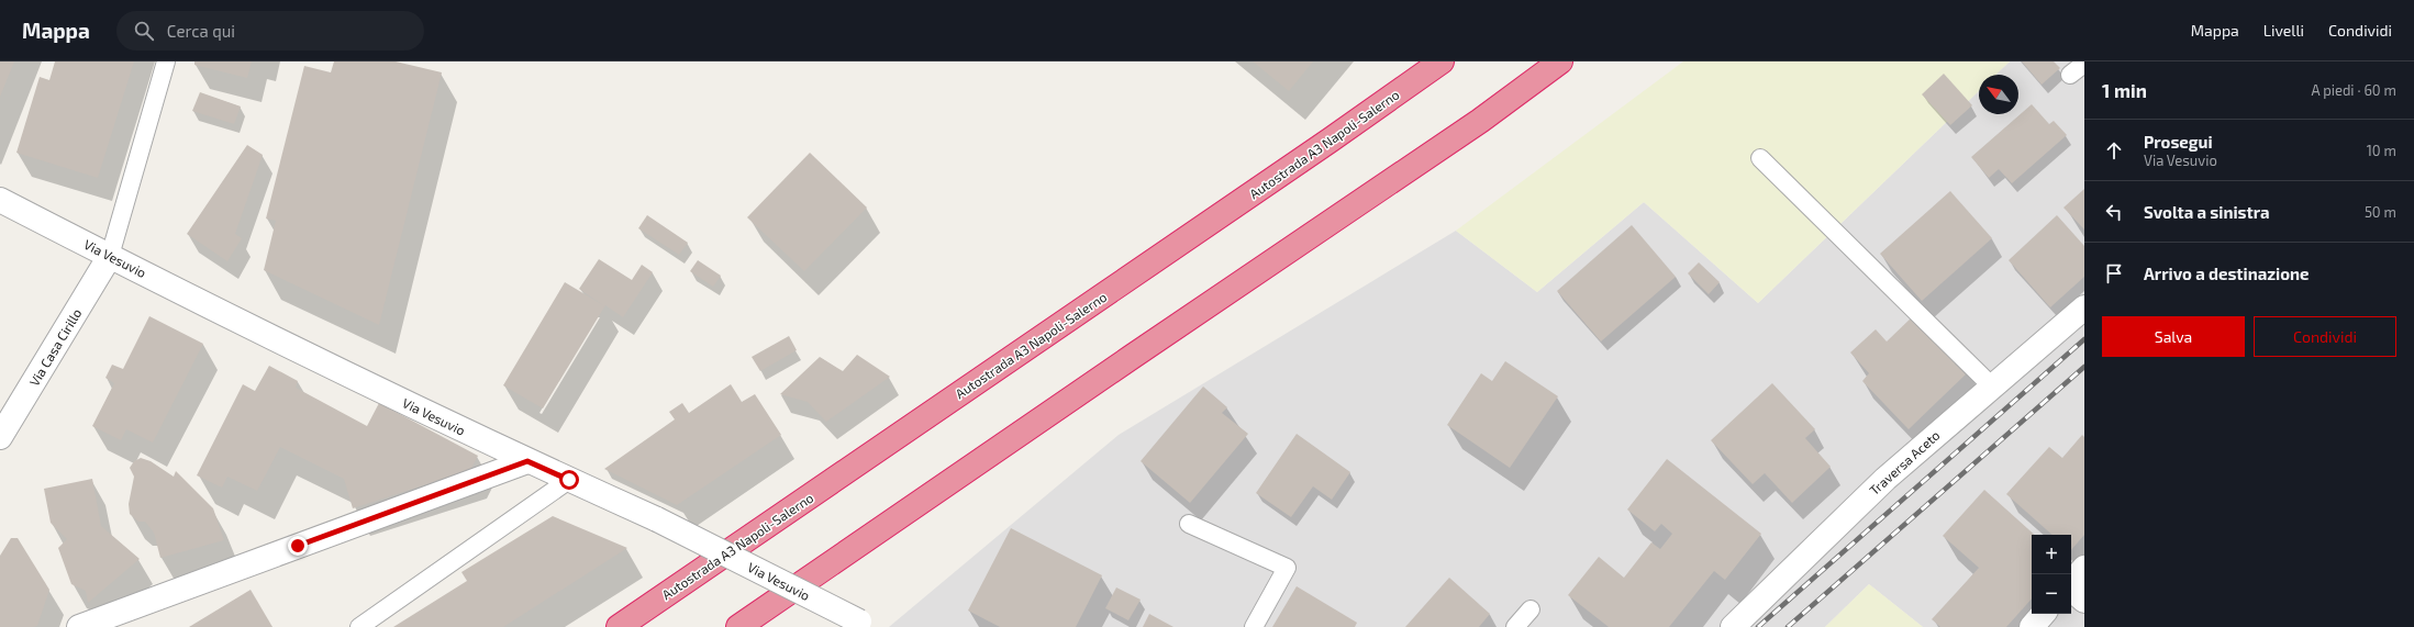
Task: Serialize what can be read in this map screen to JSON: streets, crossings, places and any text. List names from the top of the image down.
{
  "streets": {
    "highway": ["Autostrada A3 Napoli-Salerno"],
    "street": ["Via Vesuvio", "Via Casa Cirillo", "Traversa Aceto"]
  },
  "crossings": [
    ["Via Vesuvio", "Via Casa Cirillo"]
  ],
  "north": "top left",
  "page": {
    "header": "Mappa",
    "search": "Cerca qui",
    "nav": ["Mappa", "Livelli", "Condividi"],
    "heading": ["1 min", "A piedi · 60 m"],
    "list": [
      ["Prosegui", "Via Vesuvio", "10 m"],
      ["Svolta a sinistra", "50 m"],
      "Arrivo a destinazione"
    ],
    "buttons": ["Salva", "Condividi"],
    "map_buttons": ["+", "−"]
  }
}
